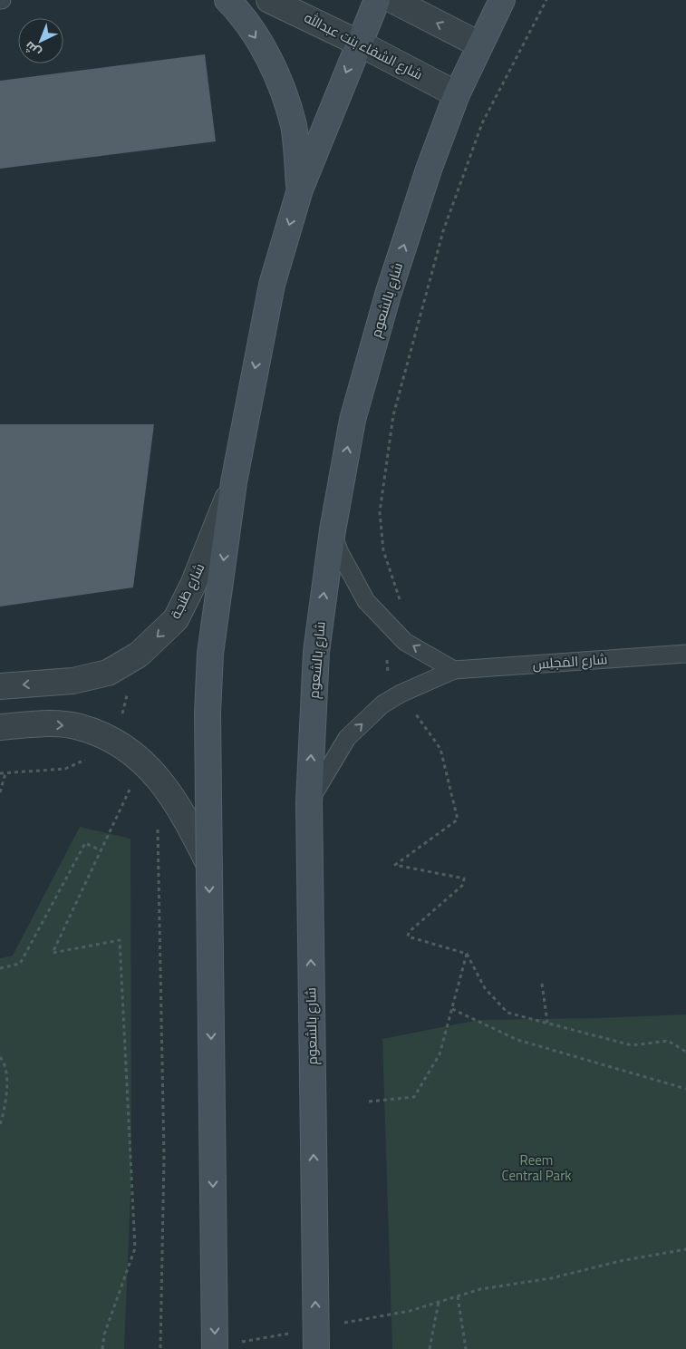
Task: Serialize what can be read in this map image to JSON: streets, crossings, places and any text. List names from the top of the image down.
{
  "streets": {
    "main road": ["شارع بالشعوم"],
    "street": ["شارع الشفاء بنت عبدالله", "شارع طَنجة"],
    "lane": ["شارع المَجلِس"]
  },
  "crossings": [
    ["شارع الشفاء بنت عبدالله", "شارع بالشعوم"],
    ["شارع بالشعوم", "شارع المَجلِس"]
  ],
  "one_way": ["شارع طَنجة", "شارع المَجلِس"],
  "parks": ["Reem Central Park"],
  "north": "bottom left"
}
